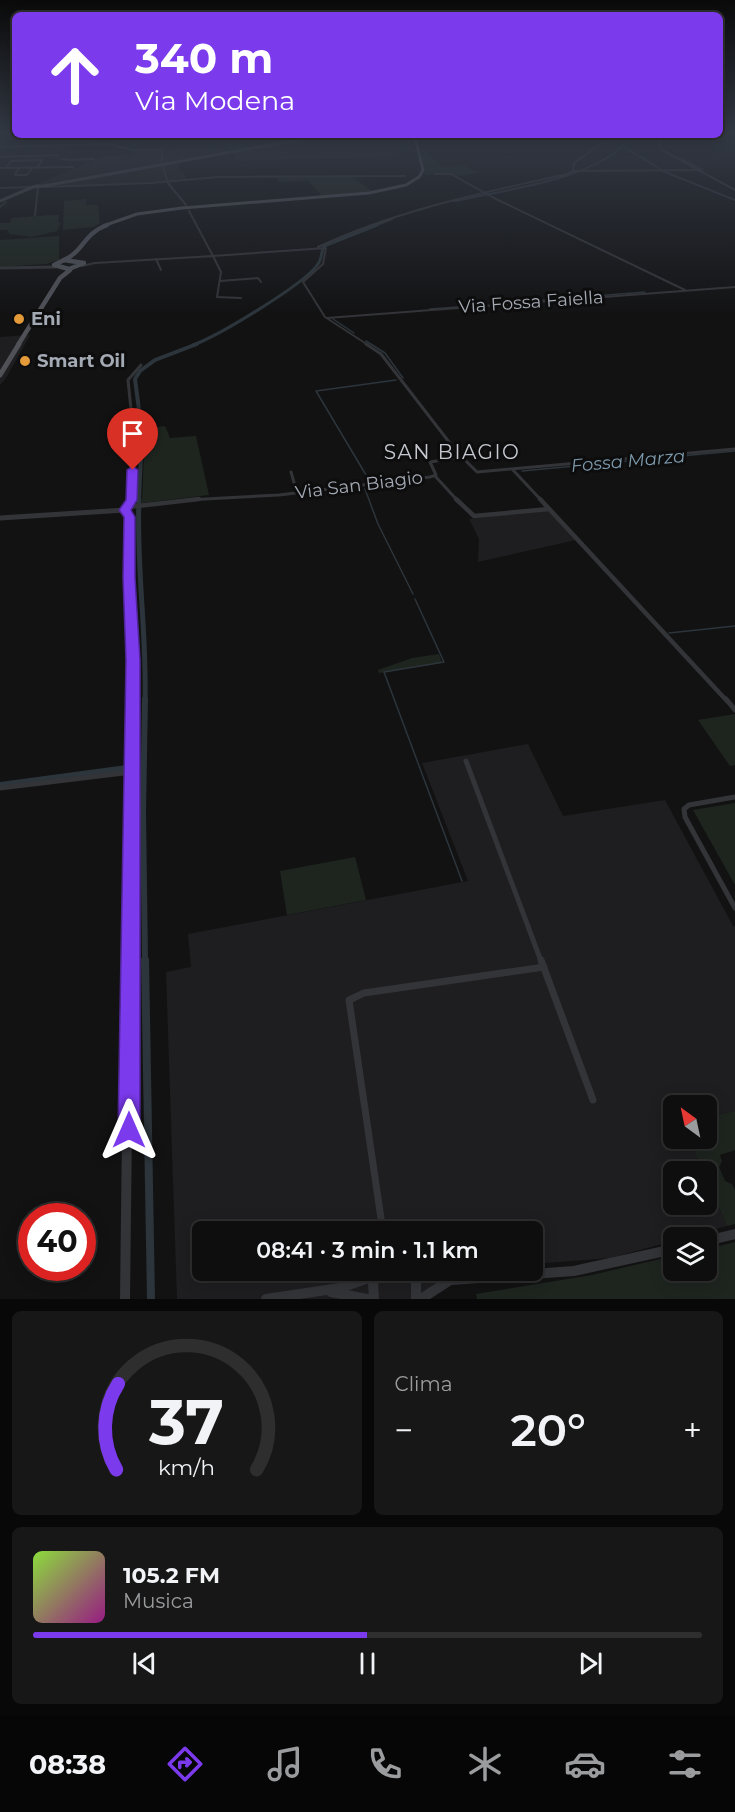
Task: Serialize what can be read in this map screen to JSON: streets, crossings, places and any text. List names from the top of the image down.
{
  "streets": {
    "street": ["Via Fossa Faiella", "Via San Biagio"]
  },
  "districts": ["SAN BIAGIO"],
  "water": ["Fossa Marza"],
  "places": ["Eni", "Smart Oil"],
  "north": "top left",
  "page": {
    "turn": ["340 m", "Via Modena"],
    "limit": "40",
    "trip": "08:41 · 3 min · 1.1 km",
    "tile": "Clima",
    "heat": ["−", "20°", "+"],
    "song": ["105.2 FM", "Musica"],
    "tabs": "08:38",
    "gauge": ["37", "km/h"]
  }
}
